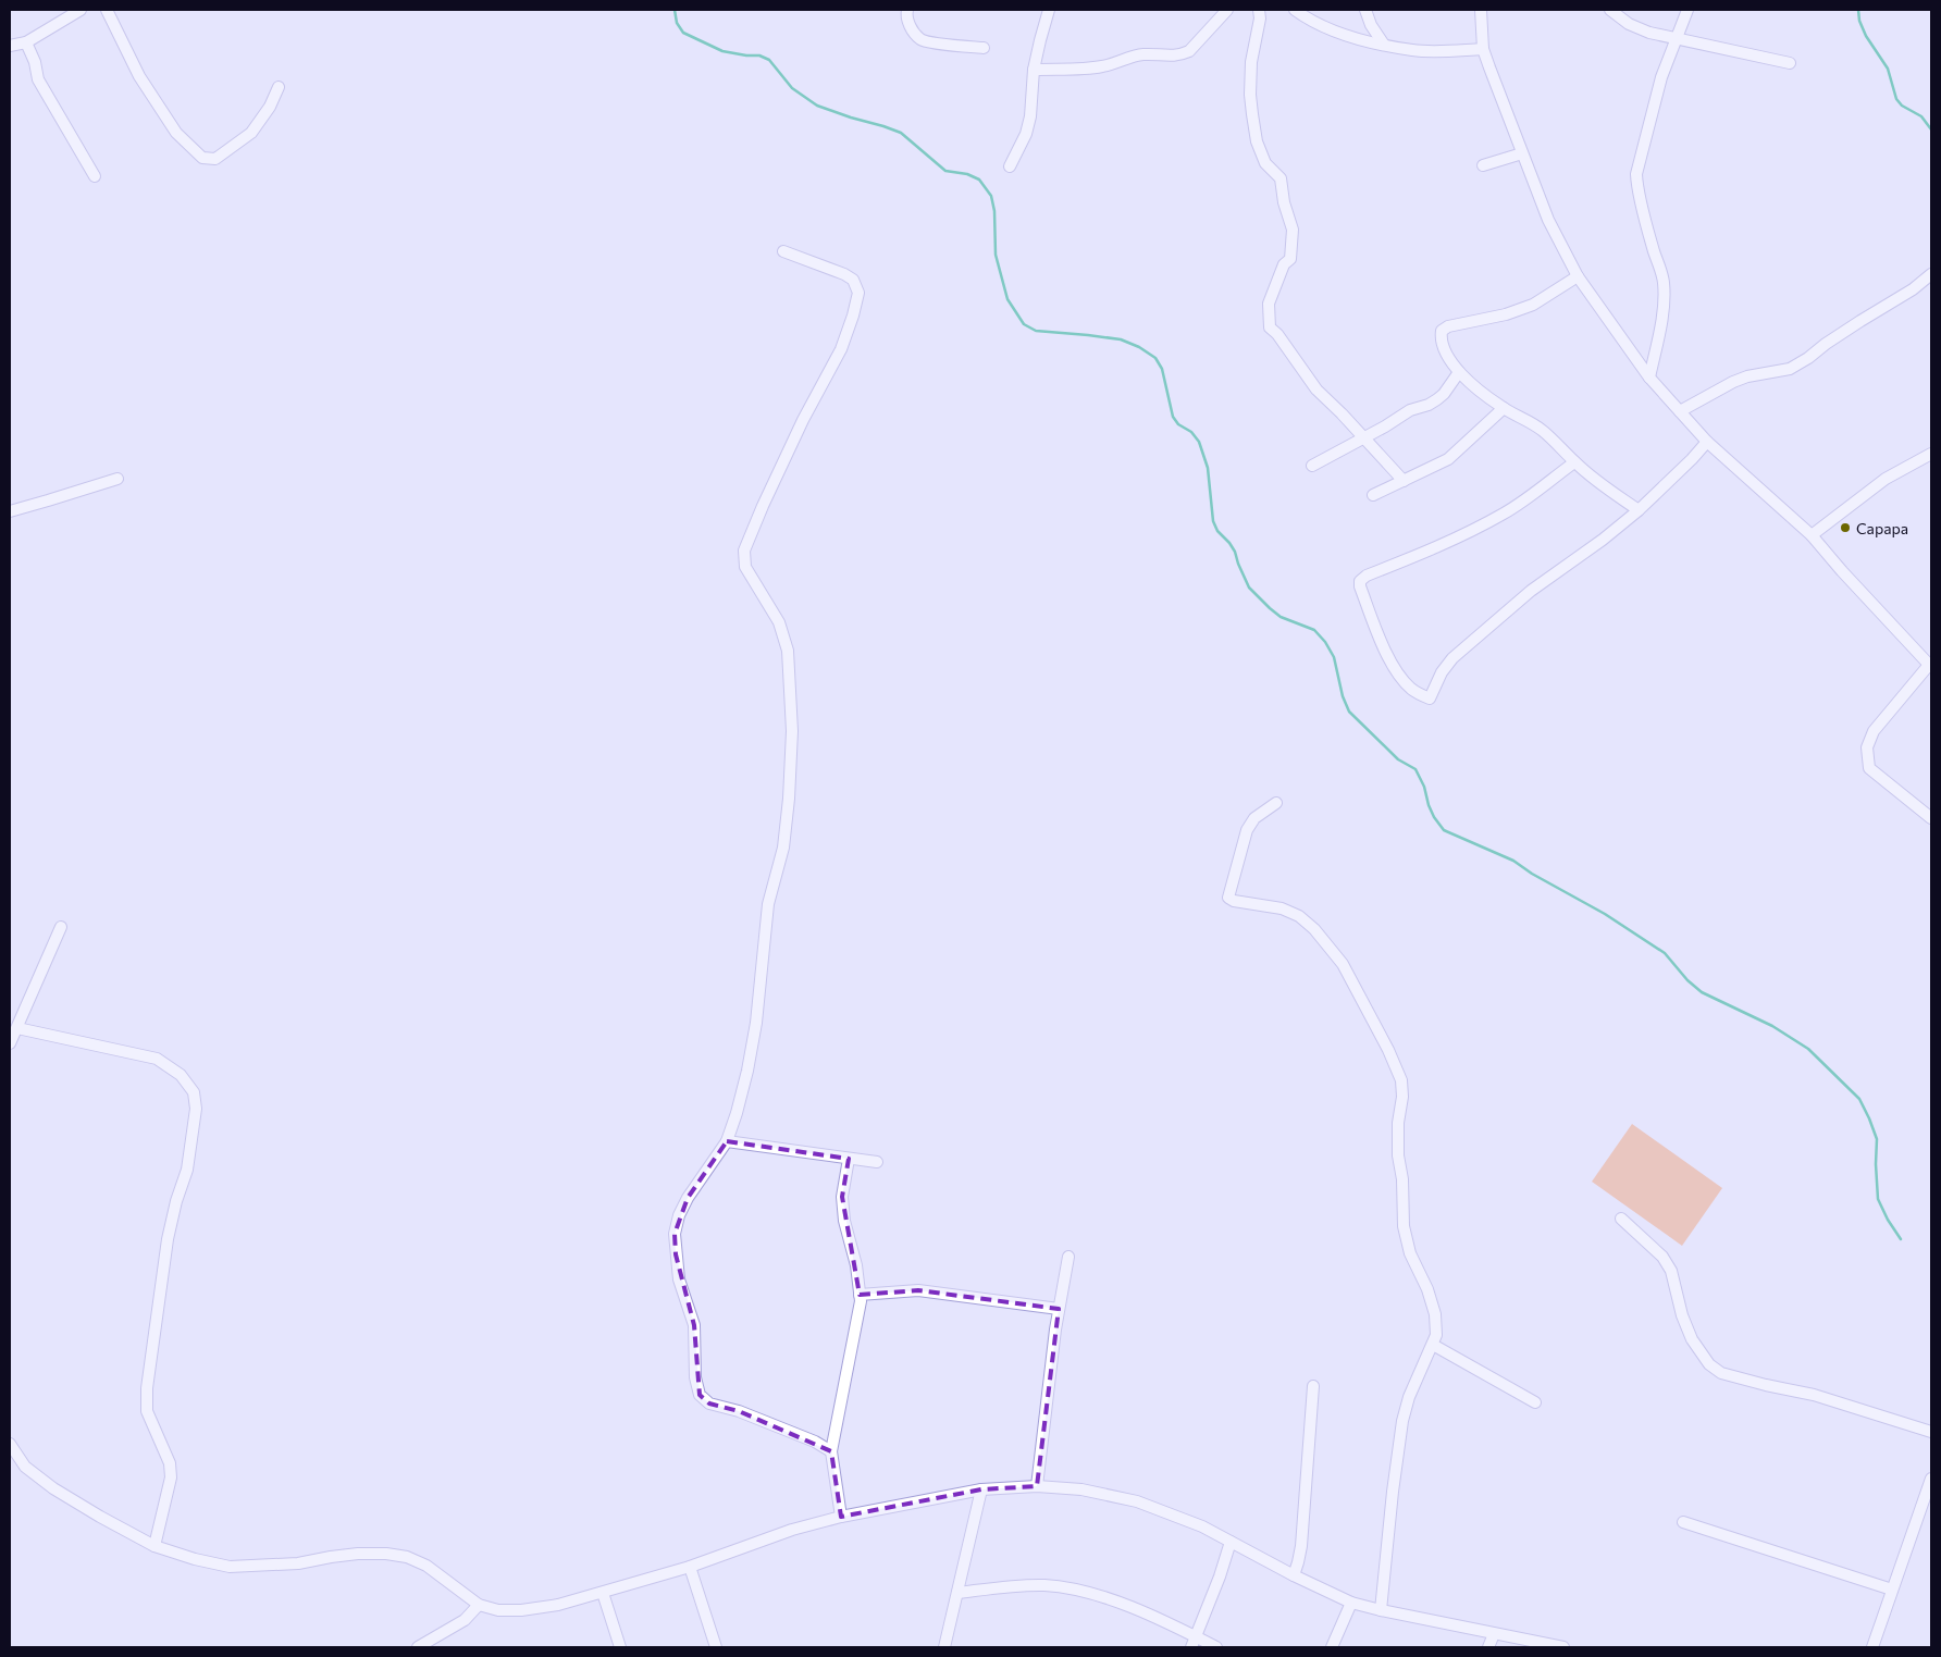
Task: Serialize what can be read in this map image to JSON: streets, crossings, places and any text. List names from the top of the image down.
{
  "places": ["Capapa"]
}
